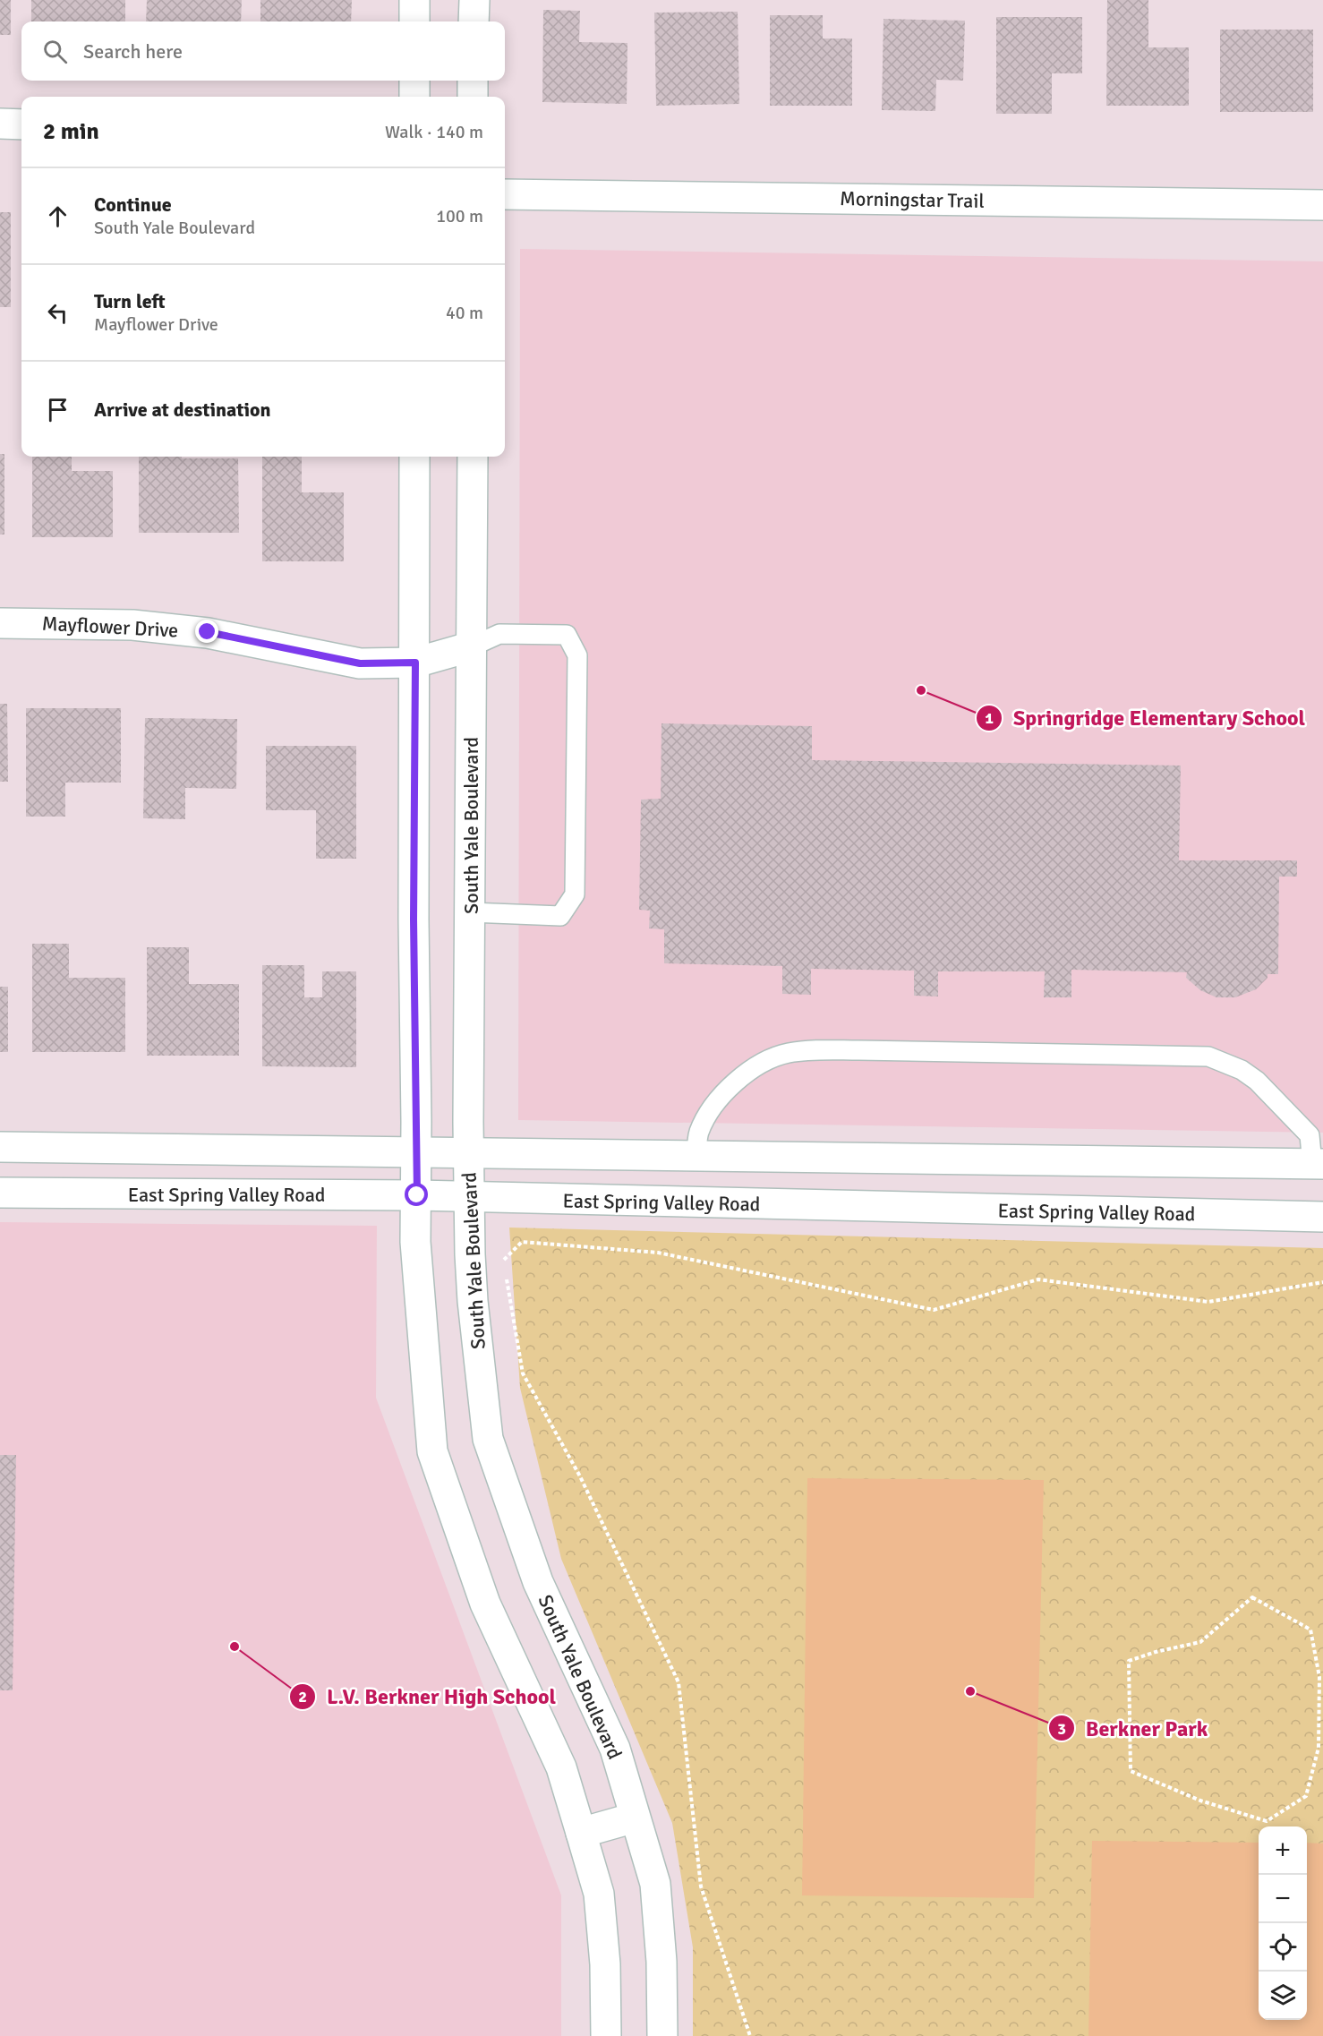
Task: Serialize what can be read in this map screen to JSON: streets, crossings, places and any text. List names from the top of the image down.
{
  "streets": {
    "street": [
      "Morningstar Trail",
      "Mayflower Drive",
      "South Yale Boulevard",
      "East Spring Valley Road"
    ]
  },
  "crossings": [
    ["Mayflower Drive", "South Yale Boulevard"],
    ["South Yale Boulevard", "East Spring Valley Road"]
  ],
  "places": ["Springridge Elementary School", "L.V. Berkner High School", "Berkner Park"],
  "page": {
    "search": "Search here",
    "heading": ["2 min", "Walk · 140 m"],
    "list": [
      ["Continue", "South Yale Boulevard", "100 m"],
      ["Turn left", "Mayflower Drive", "40 m"],
      "Arrive at destination"
    ],
    "map_buttons": ["+", "−"]
  }
}
